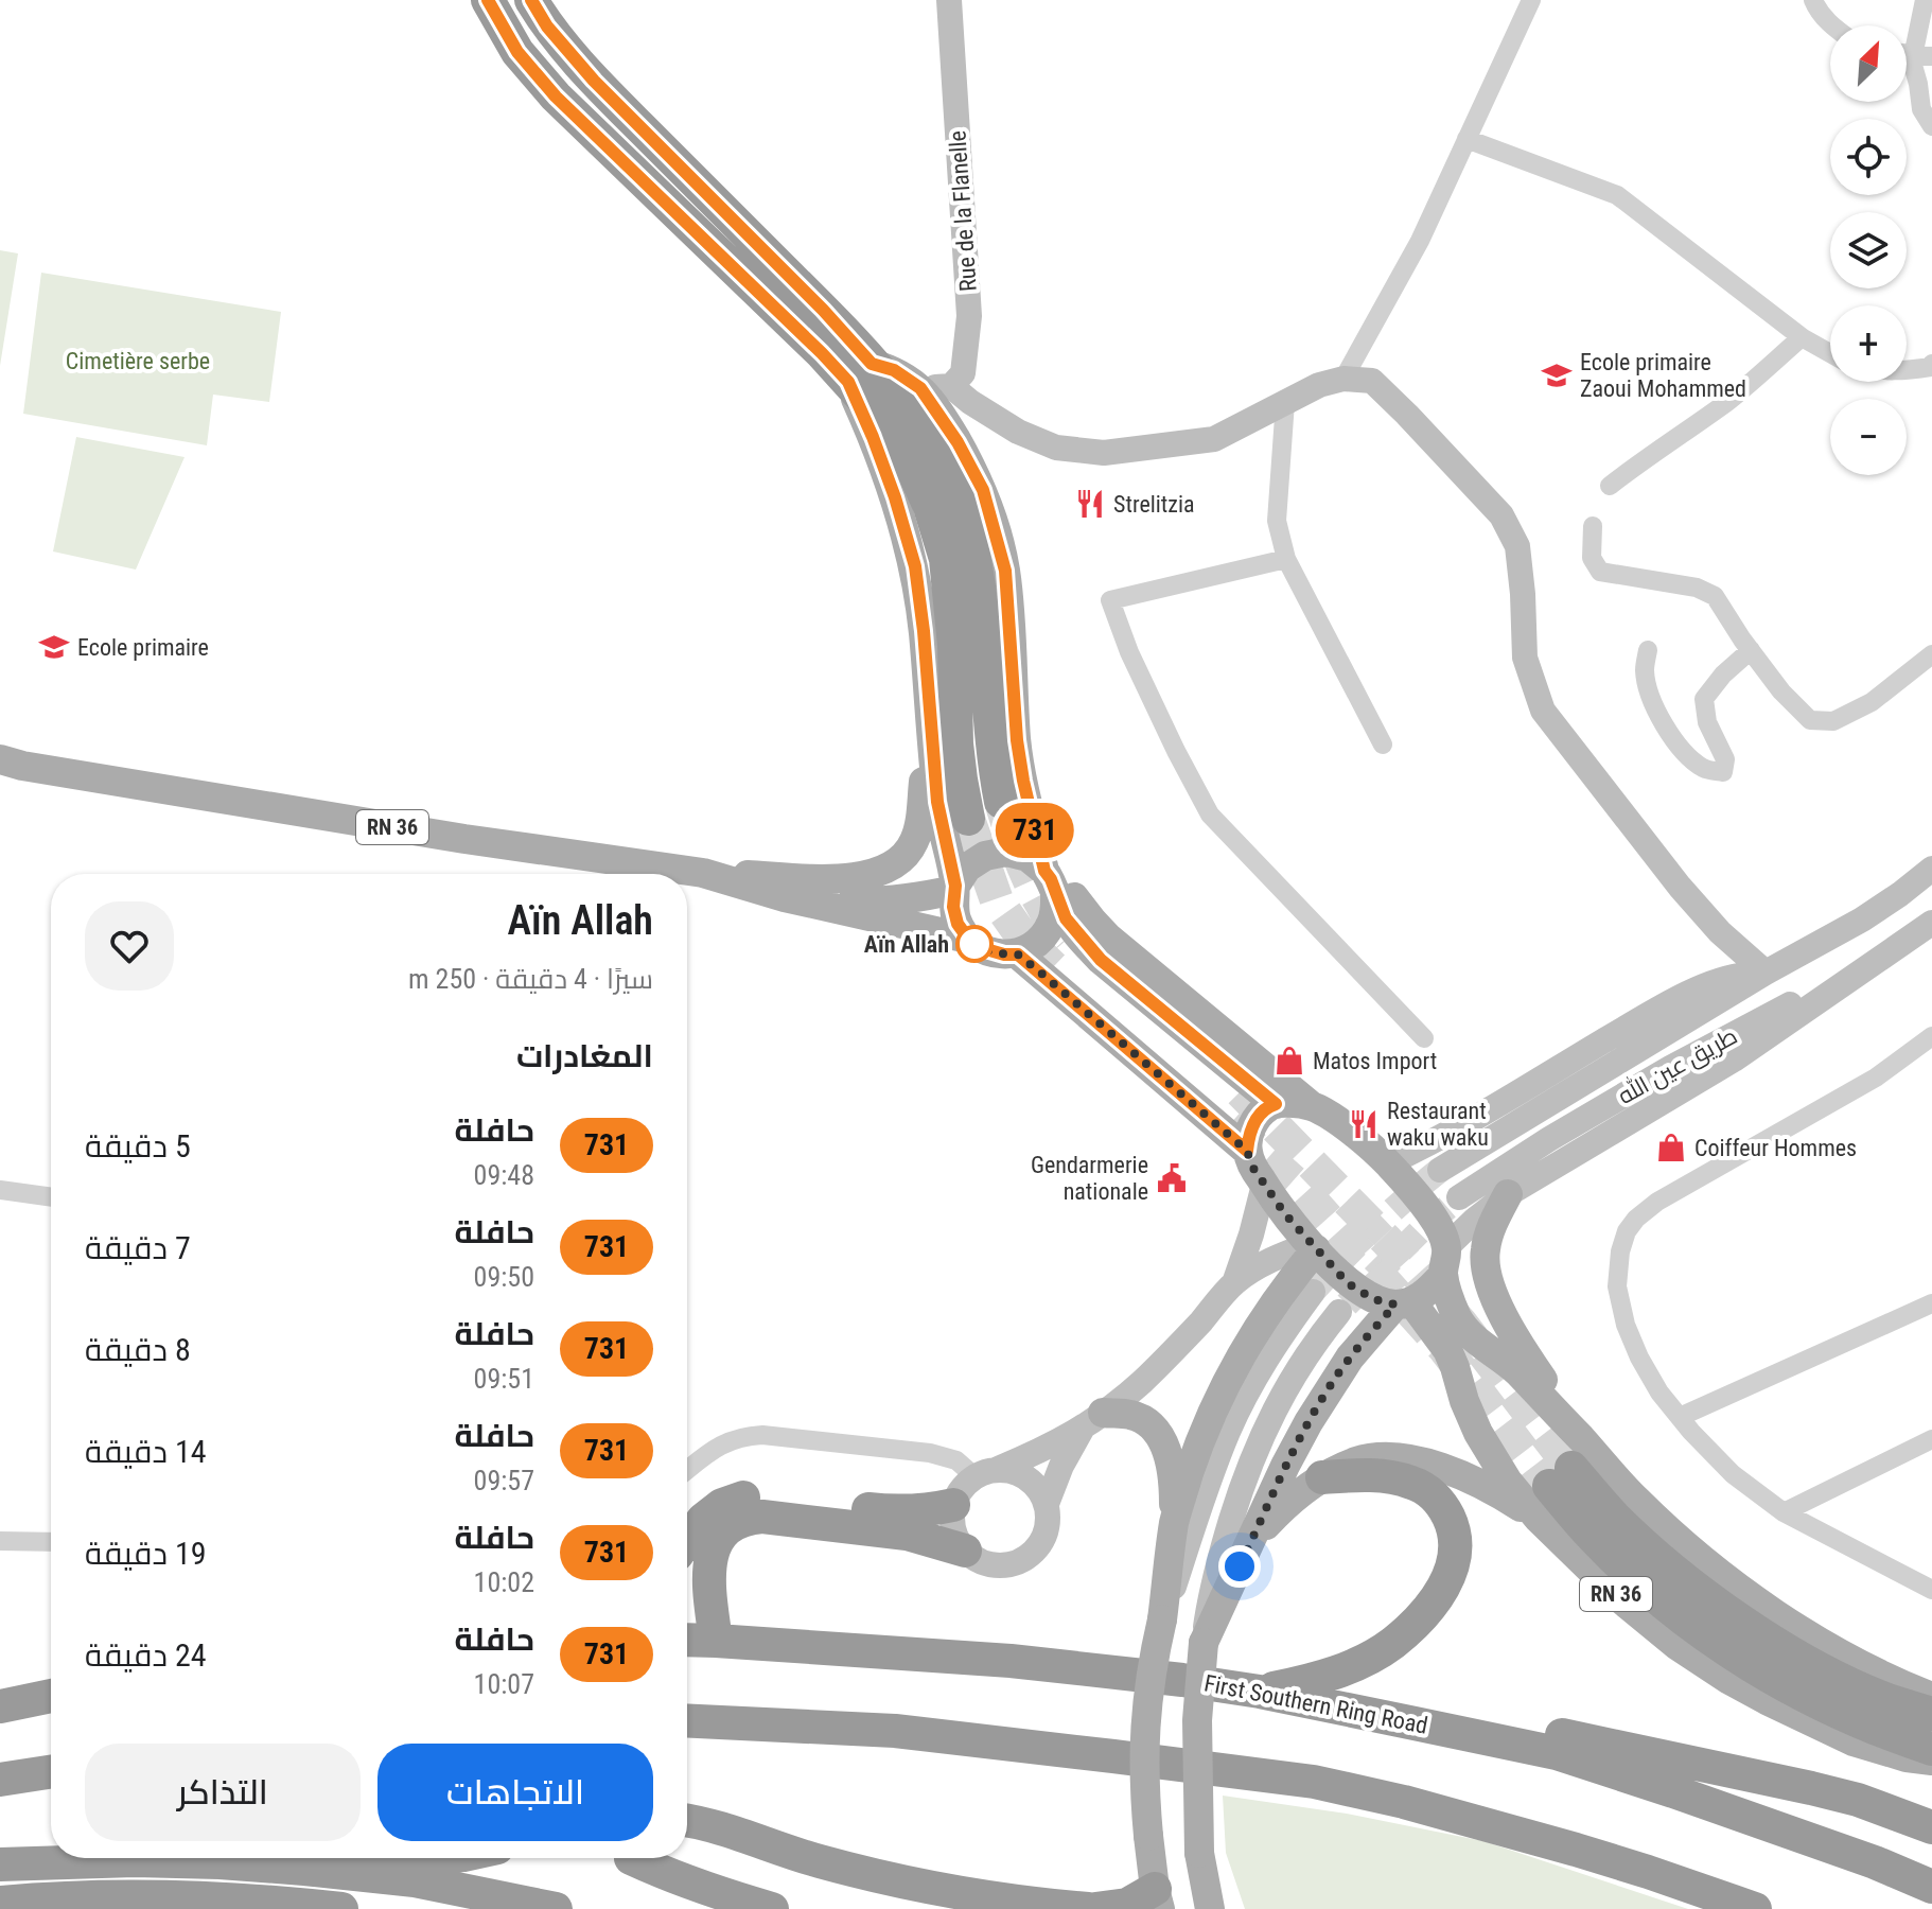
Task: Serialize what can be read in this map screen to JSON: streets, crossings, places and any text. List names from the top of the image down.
{
  "streets": {
    "highway": ["First Southern Ring Road"],
    "main road": ["RN 36"],
    "street": ["Rue de la Flanelle", "طريق عين الله"]
  },
  "parks": ["Cimetière serbe"],
  "places": {
    "school or university": ["Ecole primaire Zaoui Mohammed", "Ecole primaire"],
    "restaurant": ["Strelitzia", "Restaurant waku waku"],
    "other": ["Aïn Allah"],
    "shop": ["Matos Import", "Coiffeur Hommes"],
    "public building": ["Gendarmerie nationale"]
  },
  "lines": ["bus line 731"],
  "north": "top right",
  "page": {
    "on_map": "731",
    "map_buttons": ["+", "−"],
    "heading": [
      ["Aïn Allah", "سيرًا · 4 دقيقة · 250 m"],
      "المغادرات"
    ],
    "list": [
      {
        "mark": "731",
        "name": "حافلة",
        "note": "09:48",
        "value": "5 دقيقة"
      },
      {
        "mark": "731",
        "name": "حافلة",
        "note": "09:50",
        "value": "7 دقيقة"
      },
      {
        "mark": "731",
        "name": "حافلة",
        "note": "09:51",
        "value": "8 دقيقة"
      },
      {
        "mark": "731",
        "name": "حافلة",
        "note": "09:57",
        "value": "14 دقيقة"
      },
      {
        "mark": "731",
        "name": "حافلة",
        "note": "10:02",
        "value": "19 دقيقة"
      },
      {
        "mark": "731",
        "name": "حافلة",
        "note": "10:07",
        "value": "24 دقيقة"
      }
    ],
    "buttons": ["الاتجاهات", "التذاكر"]
  }
}
